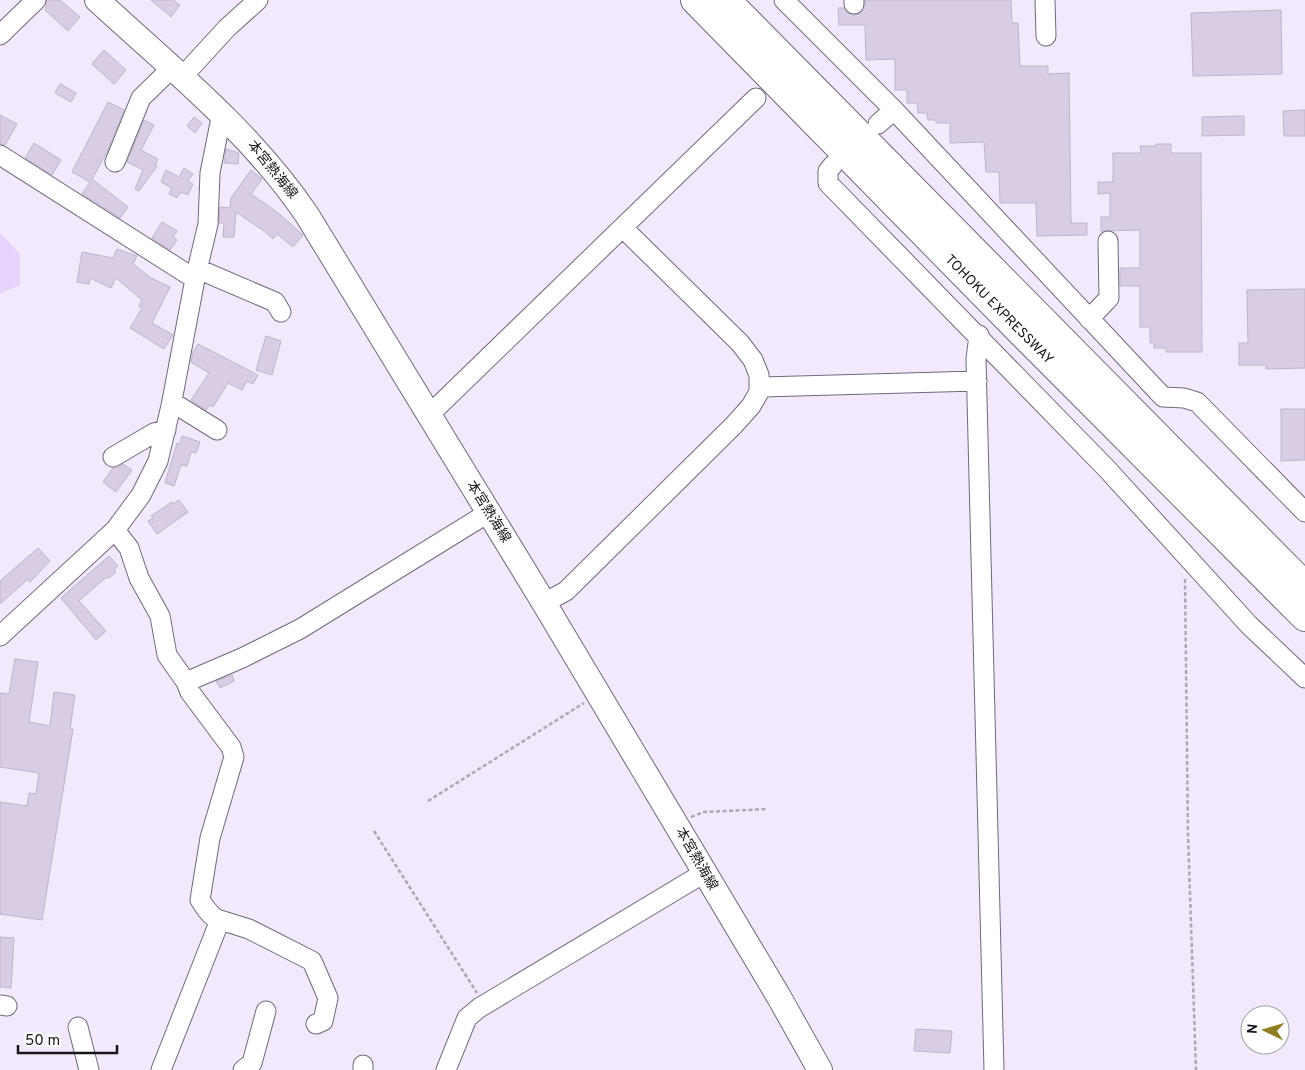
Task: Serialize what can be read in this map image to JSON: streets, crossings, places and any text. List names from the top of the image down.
{
  "streets": {
    "highway": ["TOHOKU EXPRESSWAY"],
    "main road": ["本宮熱海線"]
  },
  "scale_bar": "50 m",
  "north": "left"
}
